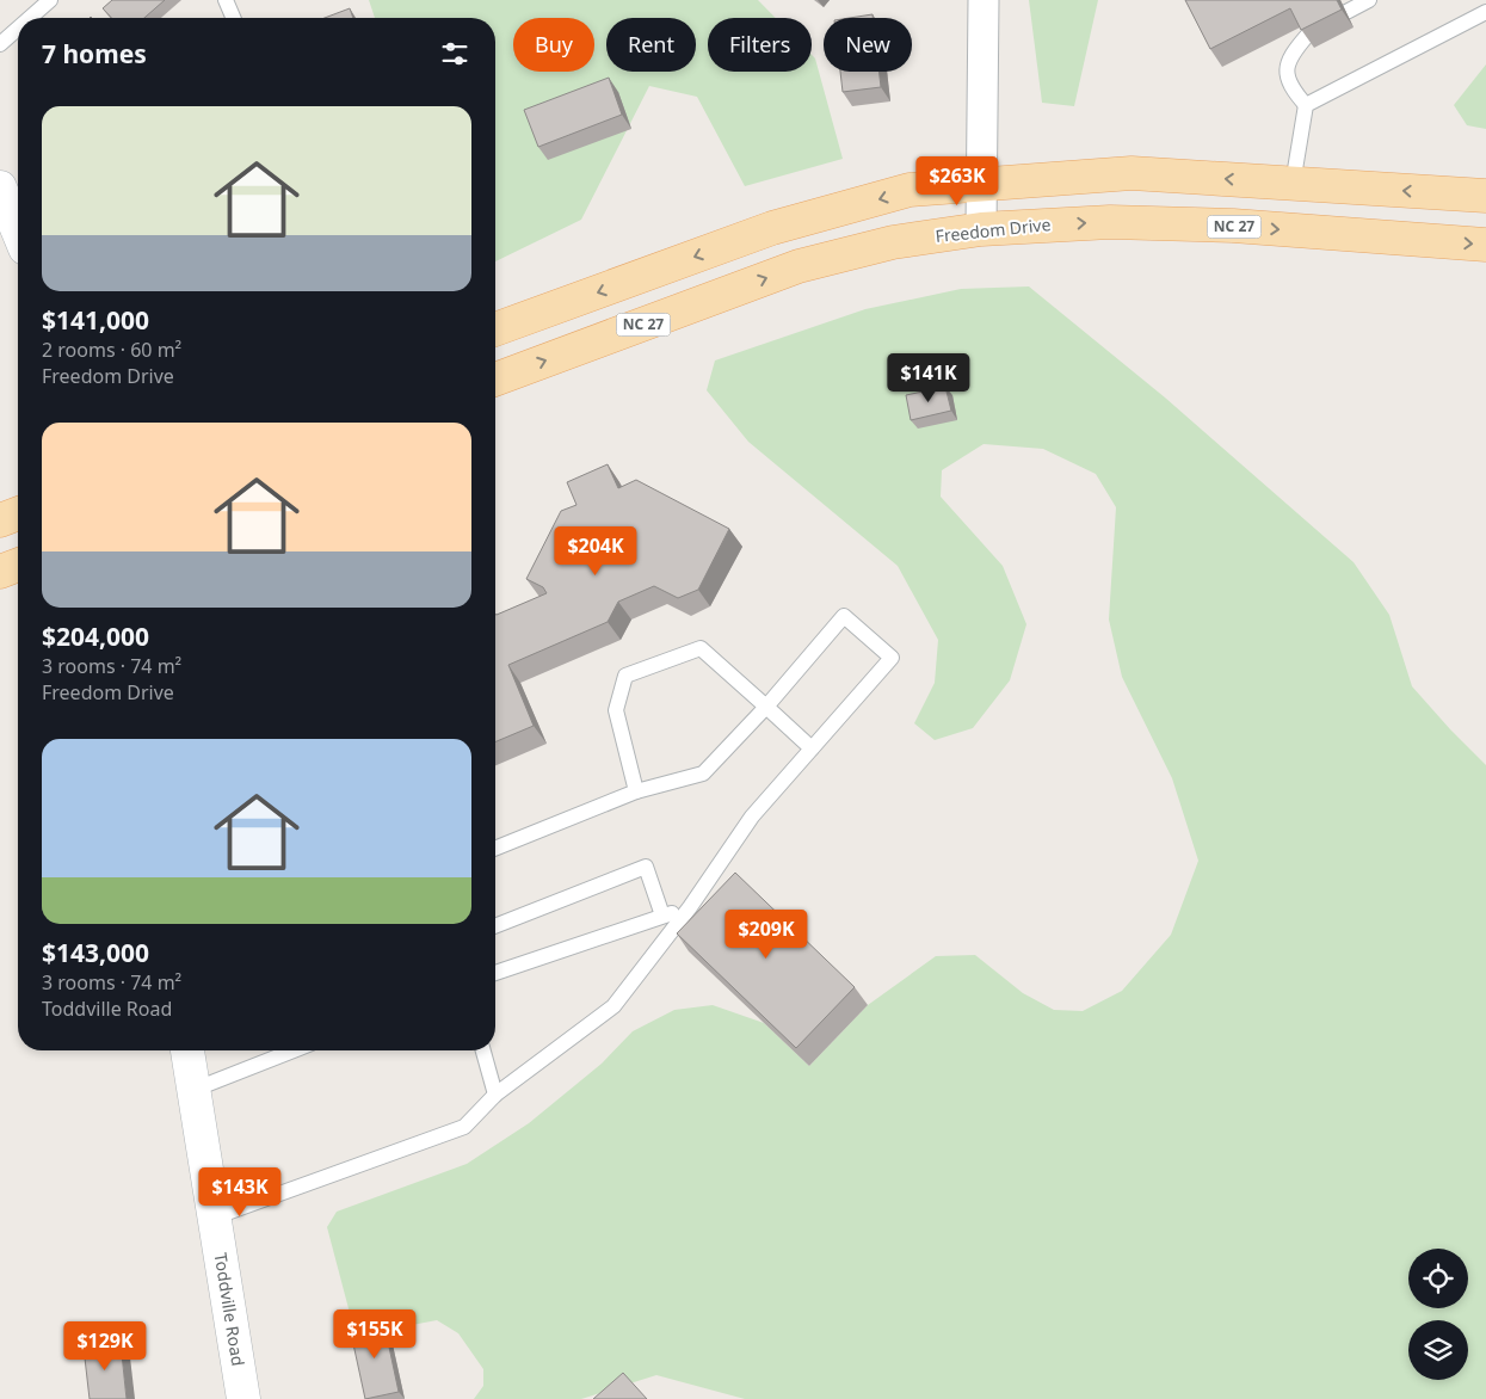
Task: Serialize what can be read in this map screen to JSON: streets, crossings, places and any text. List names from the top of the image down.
{
  "streets": {
    "main road": ["NC 27", "Freedom Drive"],
    "street": ["Toddville Road"]
  },
  "page": {
    "chip": [
      "Buy",
      "Rent",
      "Filters",
      "New"
    ],
    "heading": "7 homes",
    "list": [
      {
        "name": "$141,000",
        "note": "2 rooms · 60 m² · Freedom Drive"
      },
      {
        "name": "$204,000",
        "note": "3 rooms · 74 m² · Freedom Drive"
      },
      {
        "name": "$143,000",
        "note": "3 rooms · 74 m² · Toddville Road"
      }
    ],
    "price": [
      "$263K",
      "$141K",
      "$204K",
      "$209K",
      "$143K",
      "$155K",
      "$129K"
    ]
  }
}
